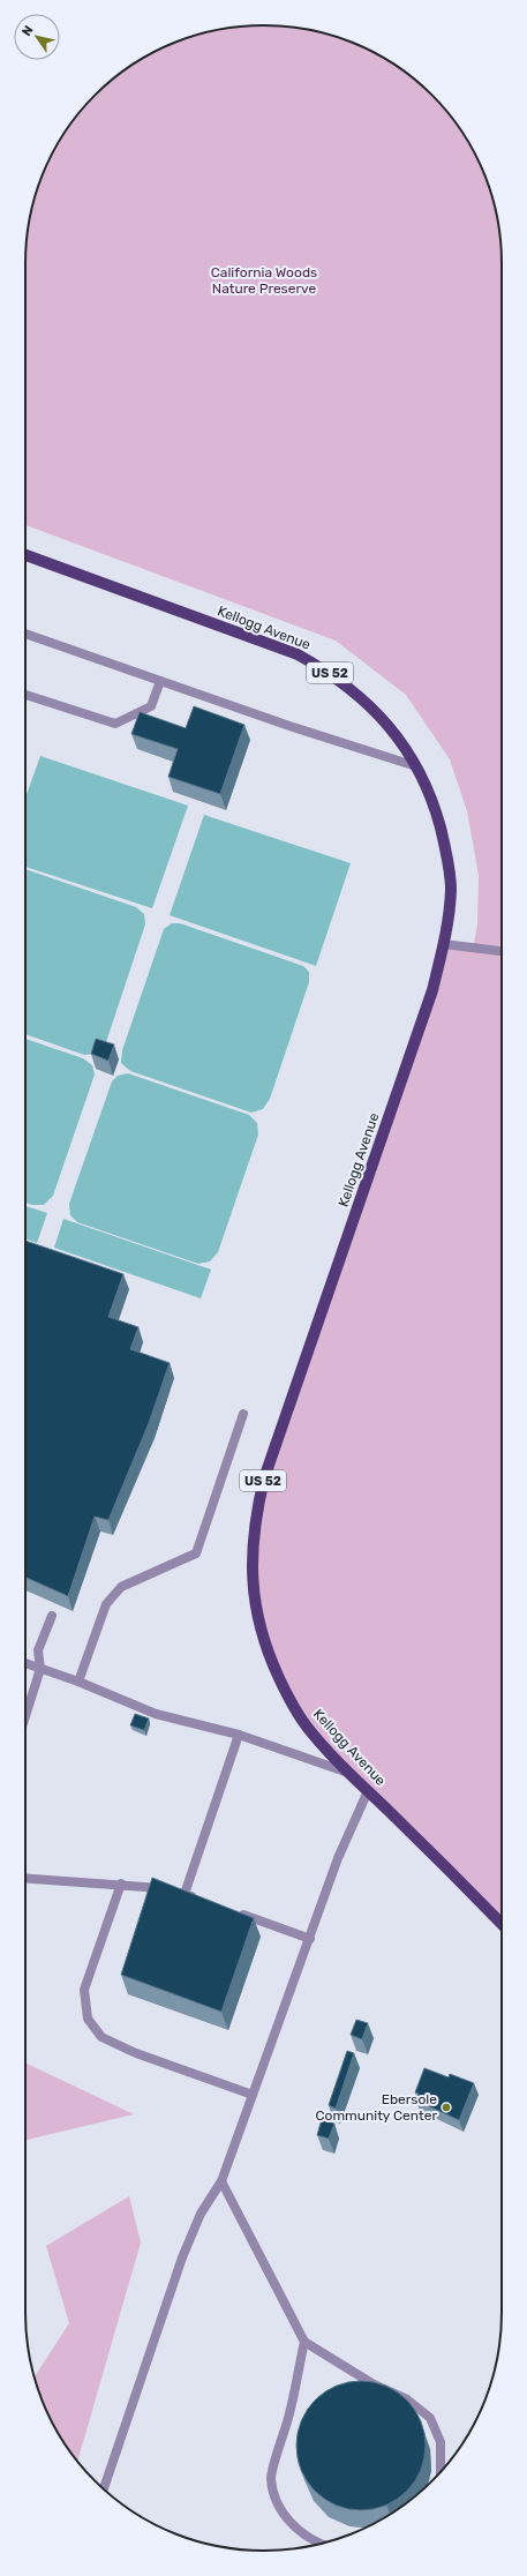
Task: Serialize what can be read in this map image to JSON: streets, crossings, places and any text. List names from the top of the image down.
{
  "streets": {
    "main road": ["Kellogg Avenue", "US 52"]
  },
  "parks": ["California Woods Nature Preserve"],
  "places": ["Ebersole Community Center"],
  "north": "top left"
}
